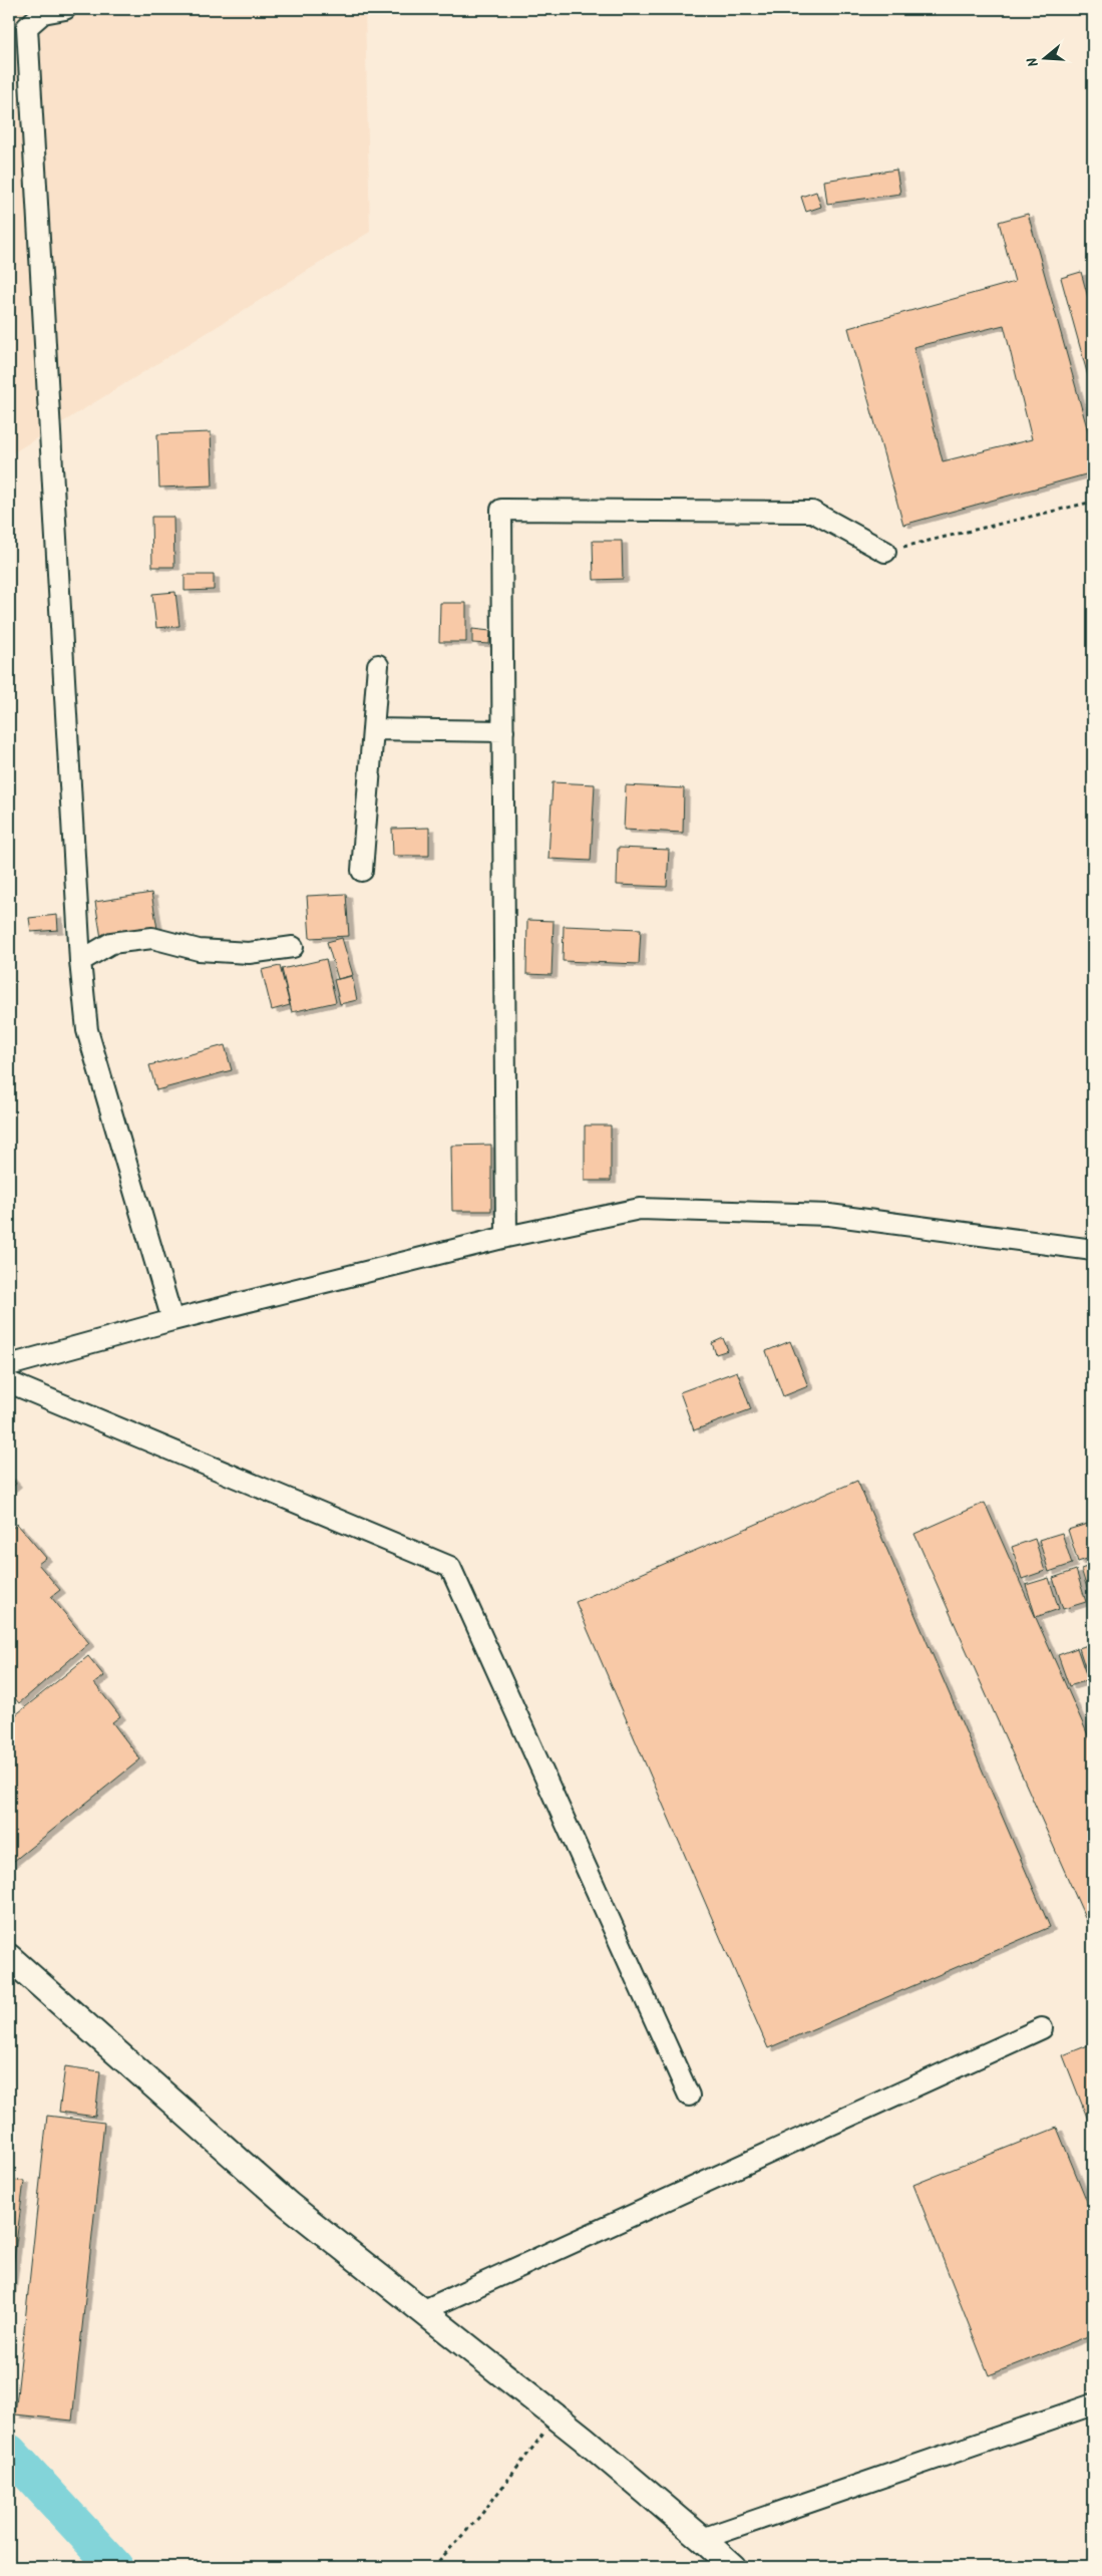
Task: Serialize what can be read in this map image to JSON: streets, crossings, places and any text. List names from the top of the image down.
{
  "north": "left"
}
